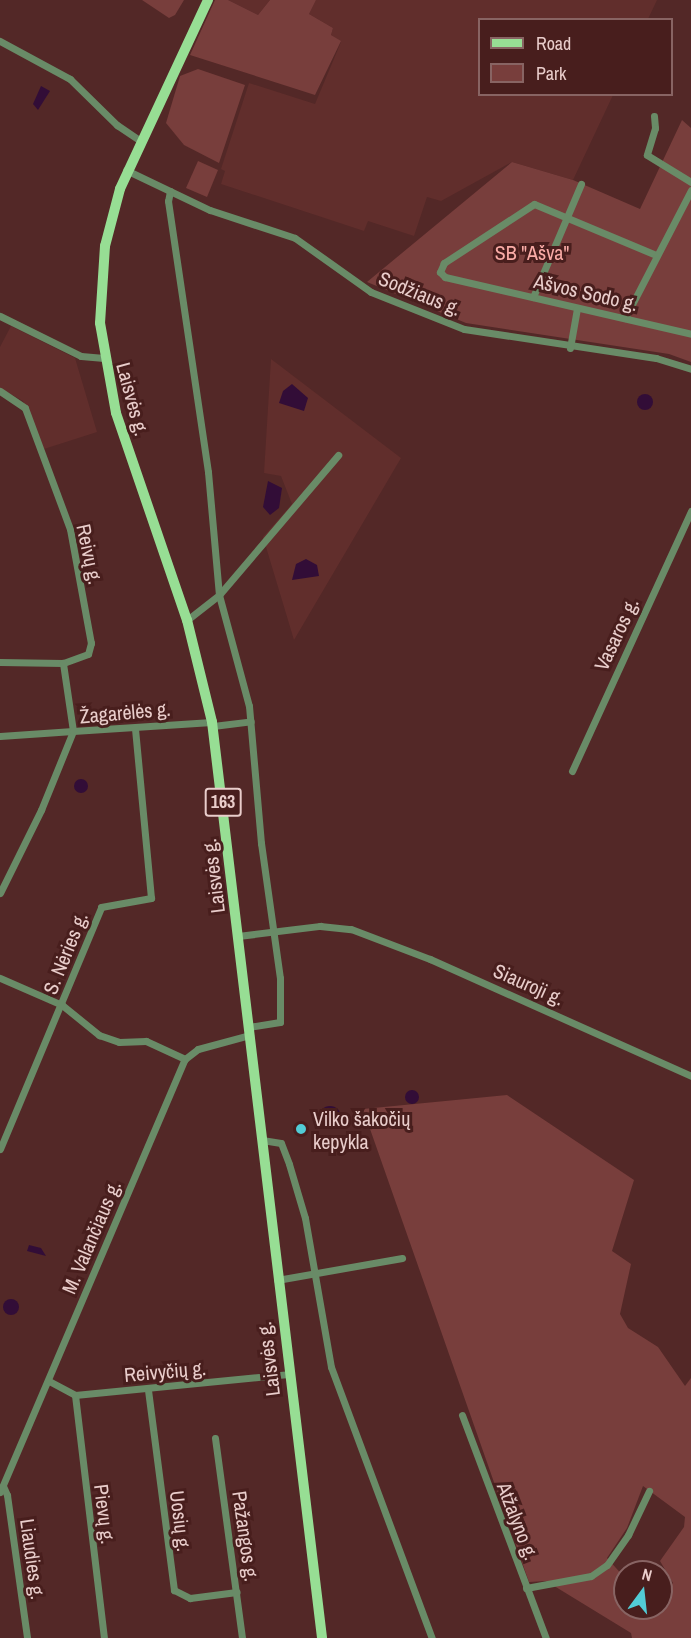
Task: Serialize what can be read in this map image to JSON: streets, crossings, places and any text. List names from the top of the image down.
{
  "streets": {
    "main road": ["Laisvės g.", "163"],
    "street": [
      "Ašvos Sodo g.",
      "Sodžiaus g.",
      "Reivų g.",
      "Vasaros g.",
      "Žagarėlės g.",
      "S. Nėries g.",
      "Siauroji g.",
      "M. Valančiaus g.",
      "Reivyčių g.",
      "Pievų g.",
      "Uosių g.",
      "Atžalyno g.",
      "Pažangos g.",
      "Liaudies g."
    ]
  },
  "crossings": [
    ["Sodžiaus g.", "Laisvės g."],
    ["Laisvės g.", "Žagarėlės g."],
    ["Laisvės g.", "Siauroji g."],
    ["Laisvės g.", "Reivyčių g."],
    ["Žagarėlės g.", "S. Nėries g."],
    ["M. Valančiaus g.", "Liaudies g."],
    ["Reivyčių g.", "Pievų g."],
    ["Reivyčių g.", "Uosių g."],
    ["Uosių g.", "Pažangos g."]
  ],
  "parks": ["SB \"Ašva\""],
  "places": ["Vilko šakočių kepykla"],
  "legend": ["Road", "Park"],
  "north": "top"
}
